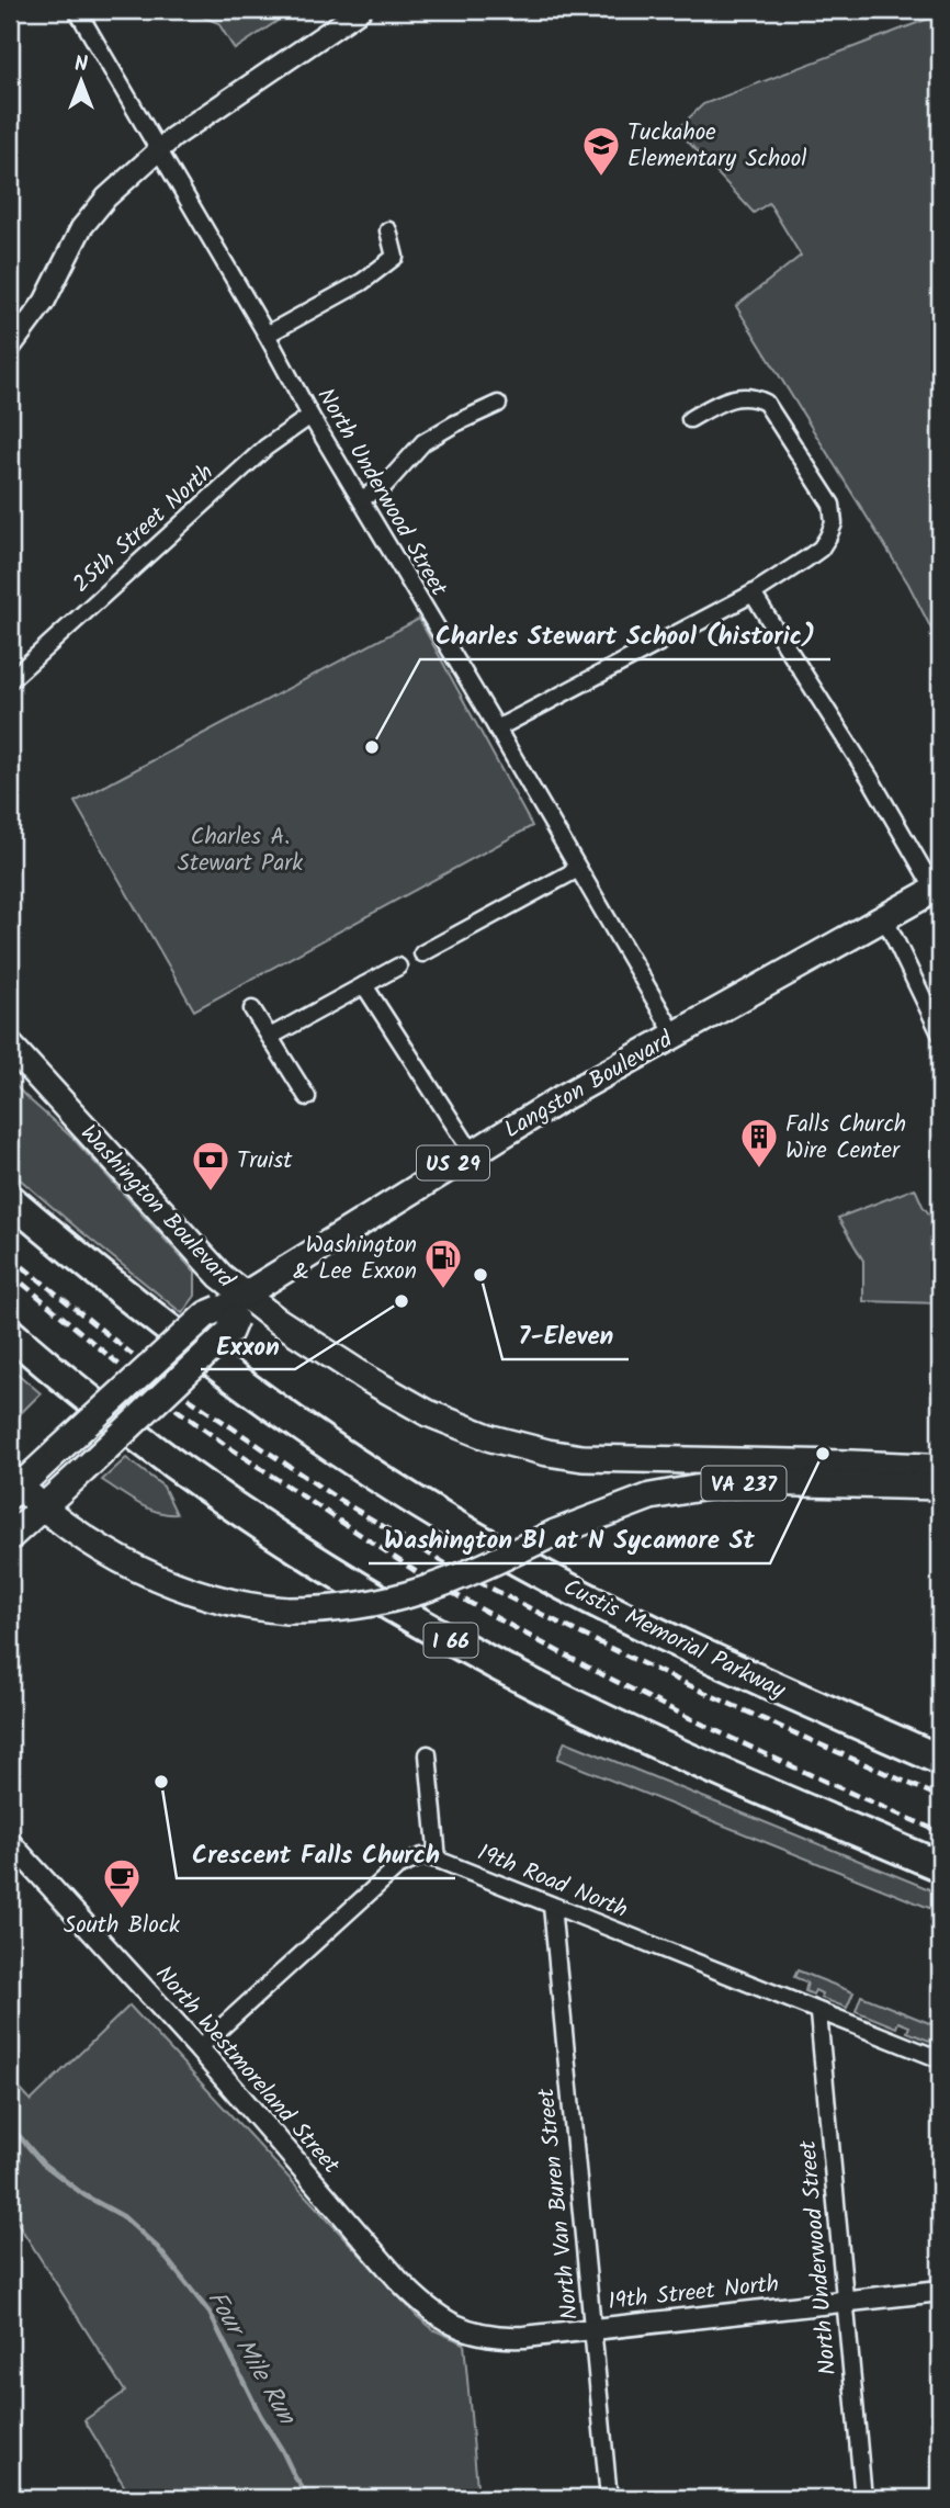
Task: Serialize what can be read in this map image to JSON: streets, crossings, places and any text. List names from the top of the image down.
{
  "streets": {
    "highway": ["Custis Memorial Parkway", "I 66"],
    "main road": [
      "Langston Boulevard",
      "US 29",
      "Washington Boulevard",
      "VA 237"
    ],
    "street": [
      "North Underwood Street",
      "25th Street North",
      "19th Road North",
      "North Westmoreland Street",
      "North Van Buren Street",
      "19th Street North"
    ]
  },
  "crossings": [
    ["North Underwood Street", "25th Street North"],
    ["North Underwood Street", "Langston Boulevard"],
    ["North Underwood Street", "19th Road North"],
    ["North Underwood Street", "19th Street North"],
    ["Langston Boulevard", "Washington Boulevard"],
    ["Langston Boulevard", "VA 237"],
    ["19th Road North", "North Westmoreland Street"],
    ["19th Road North", "North Van Buren Street"],
    ["North Westmoreland Street", "19th Street North"],
    ["North Van Buren Street", "19th Street North"]
  ],
  "water": ["Four Mile Run"],
  "parks": ["Charles A. Stewart Park"],
  "places": {
    "school or university": ["Tuckahoe Elementary School"],
    "other": [
      "Charles Stewart School (historic)",
      "7-Eleven",
      "Exxon",
      "Washington Bl at N Sycamore St",
      "Crescent Falls Church"
    ],
    "building": ["Falls Church Wire Center"],
    "bank": ["Truist"],
    "fuel station": ["Washington & Lee Exxon"],
    "cafe": ["South Block"]
  },
  "north": "top"
}
